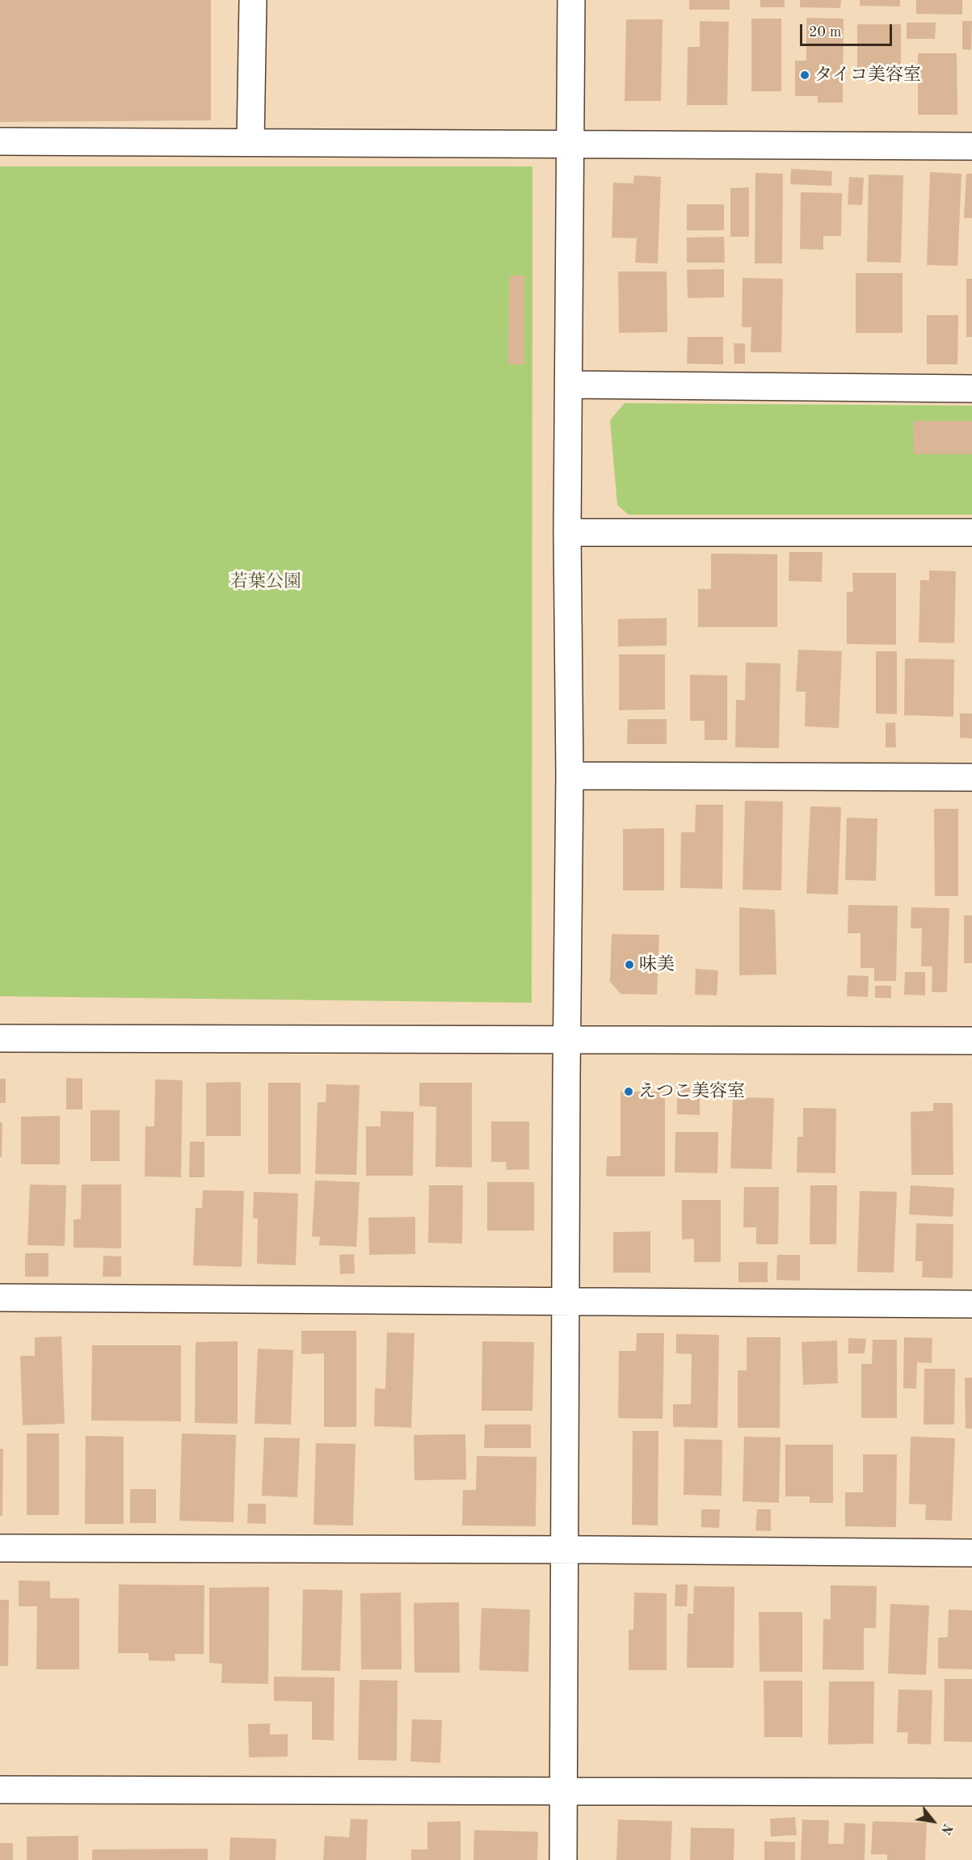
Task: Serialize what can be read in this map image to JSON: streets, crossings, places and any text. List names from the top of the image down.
{
  "parks": ["若葉公園"],
  "places": ["タイコ美容室", "味美", "えつこ美容室"],
  "scale_bar": "20 m",
  "north": "bottom right"
}
